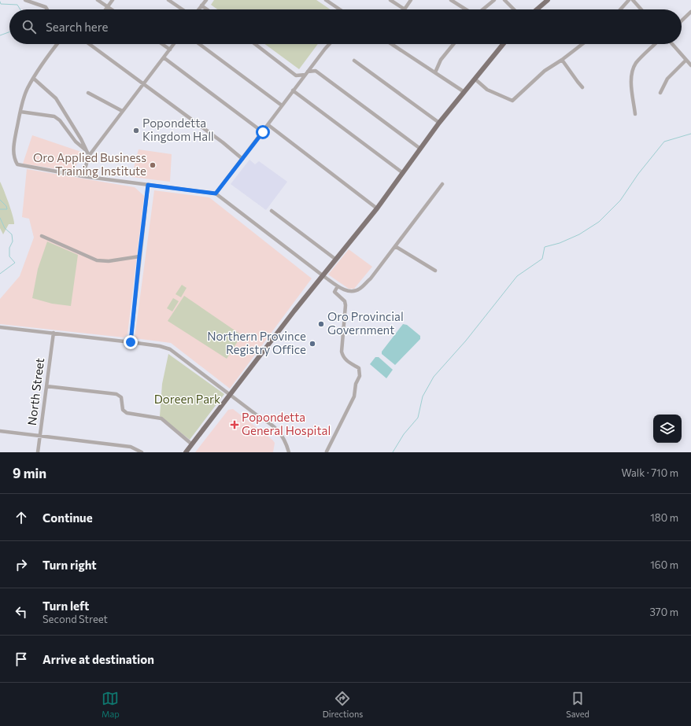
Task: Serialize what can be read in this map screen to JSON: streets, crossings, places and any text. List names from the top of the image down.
{
  "streets": {
    "street": ["North Street"]
  },
  "parks": ["Doreen Park"],
  "places": {
    "other": [
      "Popondetta Kingdom Hall",
      "Oro Applied Business Training Institute",
      "Oro Provincial Government",
      "Northern Province Registry Office"
    ],
    "health": ["Popondetta General Hospital"]
  },
  "page": {
    "search": "Search here",
    "heading": ["9 min", "Walk · 710 m"],
    "list": [
      ["Continue", "180 m"],
      ["Turn right", "160 m"],
      ["Turn left", "Second Street", "370 m"],
      "Arrive at destination"
    ],
    "nav": ["Map", "Directions", "Saved"]
  }
}
